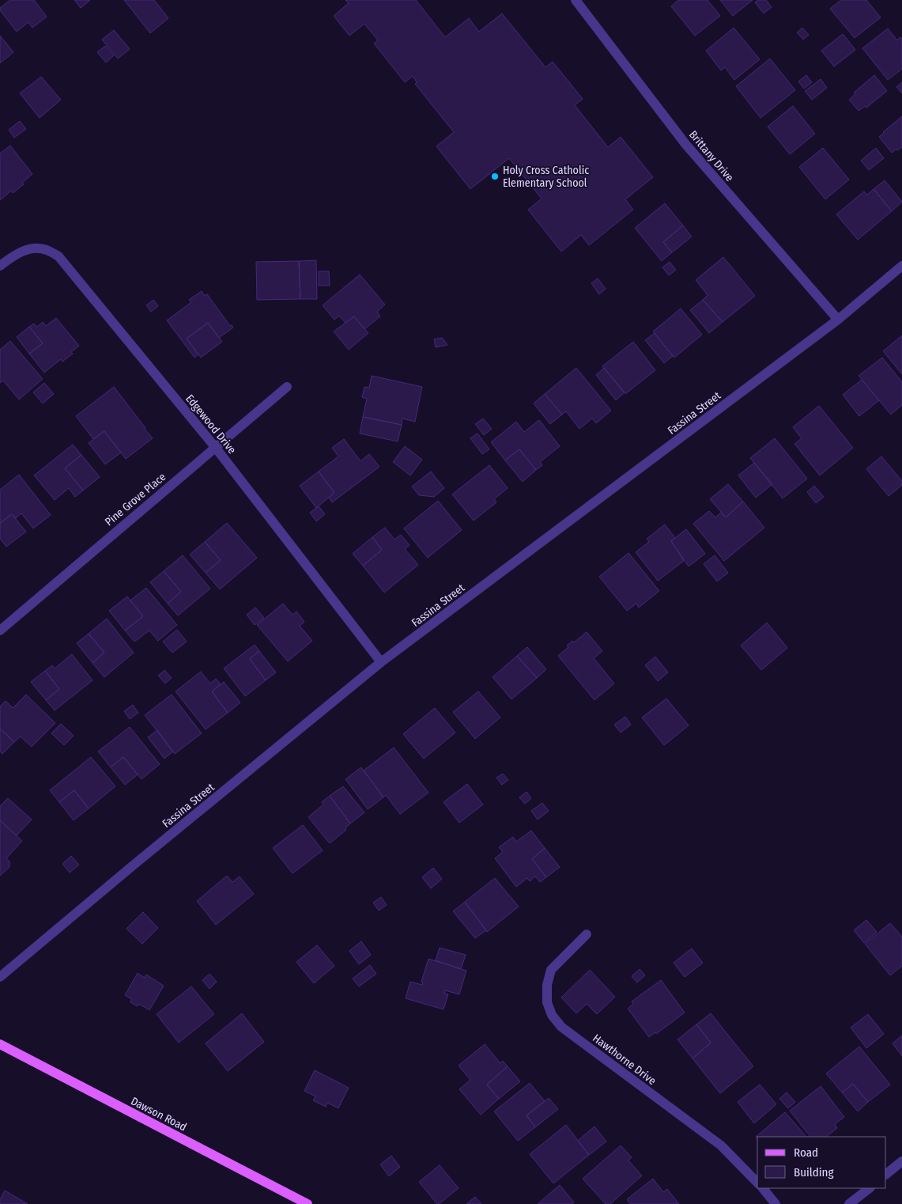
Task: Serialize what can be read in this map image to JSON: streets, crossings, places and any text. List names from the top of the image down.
{
  "streets": {
    "main road": ["Dawson Road"],
    "street": [
      "Brittany Drive",
      "Fassina Street",
      "Edgewood Drive",
      "Pine Grove Place",
      "Hawthorne Drive"
    ]
  },
  "crossings": [
    ["Brittany Drive", "Fassina Street"],
    ["Fassina Street", "Edgewood Drive"],
    ["Edgewood Drive", "Pine Grove Place"]
  ],
  "places": ["Holy Cross Catholic Elementary School"],
  "legend": ["Road", "Building"]
}
